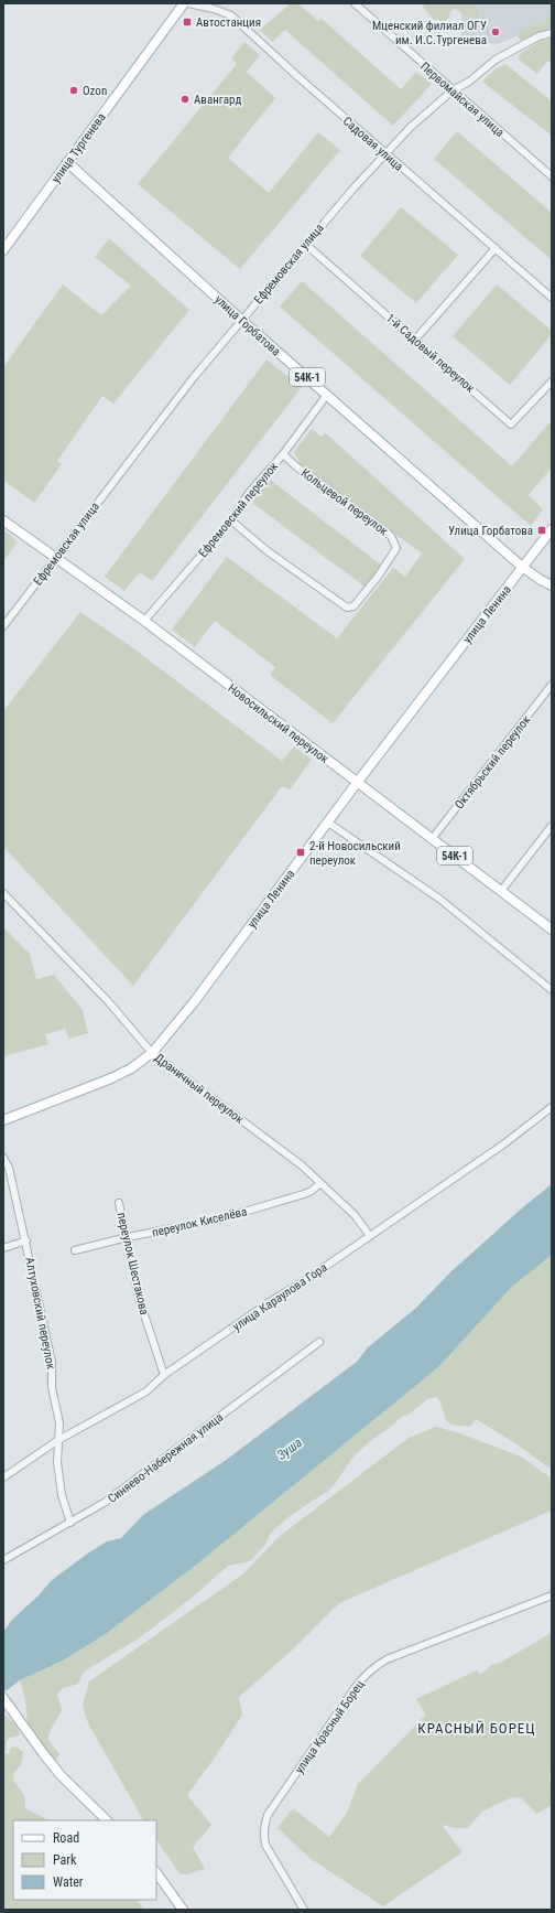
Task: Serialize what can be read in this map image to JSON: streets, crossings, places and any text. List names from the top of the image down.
{
  "streets": {
    "main road": [
      "улица Тургенева",
      "улица Горбатова",
      "54К-1",
      "улица Ленина",
      "Новосильский переулок"
    ],
    "street": [
      "Первомайская улица",
      "Садовая улица",
      "Ефремовская улица",
      "1-й Садовый переулок",
      "Кольцевой переулок",
      "Ефремовский переулок",
      "Октябрьский переулок",
      "Драничный переулок",
      "переулок Киселёва",
      "переулок Шестакова",
      "улица Караулова Гора",
      "Алтуховский переулок",
      "Синяево-Набережная улица",
      "улица Красный Борец"
    ]
  },
  "crossings": [
    ["Первомайская улица", "Ефремовская улица"],
    ["Садовая улица", "Ефремовская улица"],
    ["улица Тургенева", "улица Горбатова"],
    ["Ефремовская улица", "улица Горбатова"],
    ["Ефремовская улица", "1-й Садовый переулок"],
    ["Ефремовская улица", "Новосильский переулок"],
    ["улица Горбатова", "Ефремовский переулок"],
    ["улица Горбатова", "улица Ленина"],
    ["Кольцевой переулок", "Ефремовский переулок"],
    ["Ефремовский переулок", "Новосильский переулок"],
    ["улица Ленина", "Новосильский переулок"],
    ["улица Ленина", "Драничный переулок"],
    ["Новосильский переулок", "Октябрьский переулок"],
    ["Драничный переулок", "переулок Киселёва"],
    ["Драничный переулок", "улица Караулова Гора"],
    ["переулок Киселёва", "переулок Шестакова"],
    ["переулок Шестакова", "улица Караулова Гора"],
    ["улица Караулова Гора", "Алтуховский переулок"],
    ["Алтуховский переулок", "Синяево-Набережная улица"]
  ],
  "districts": ["КРАСНЫЙ БОРЕЦ"],
  "water": ["Зуша"],
  "places": {
    "transit": ["Автостанция", "Улица Горбатова", "2-й Новосильский переулок"],
    "other": ["Мценский филиал ОГУ им. И.С.Тургенева", "Ozon", "Авангард"]
  },
  "legend": ["Road", "Park", "Water"]
}
